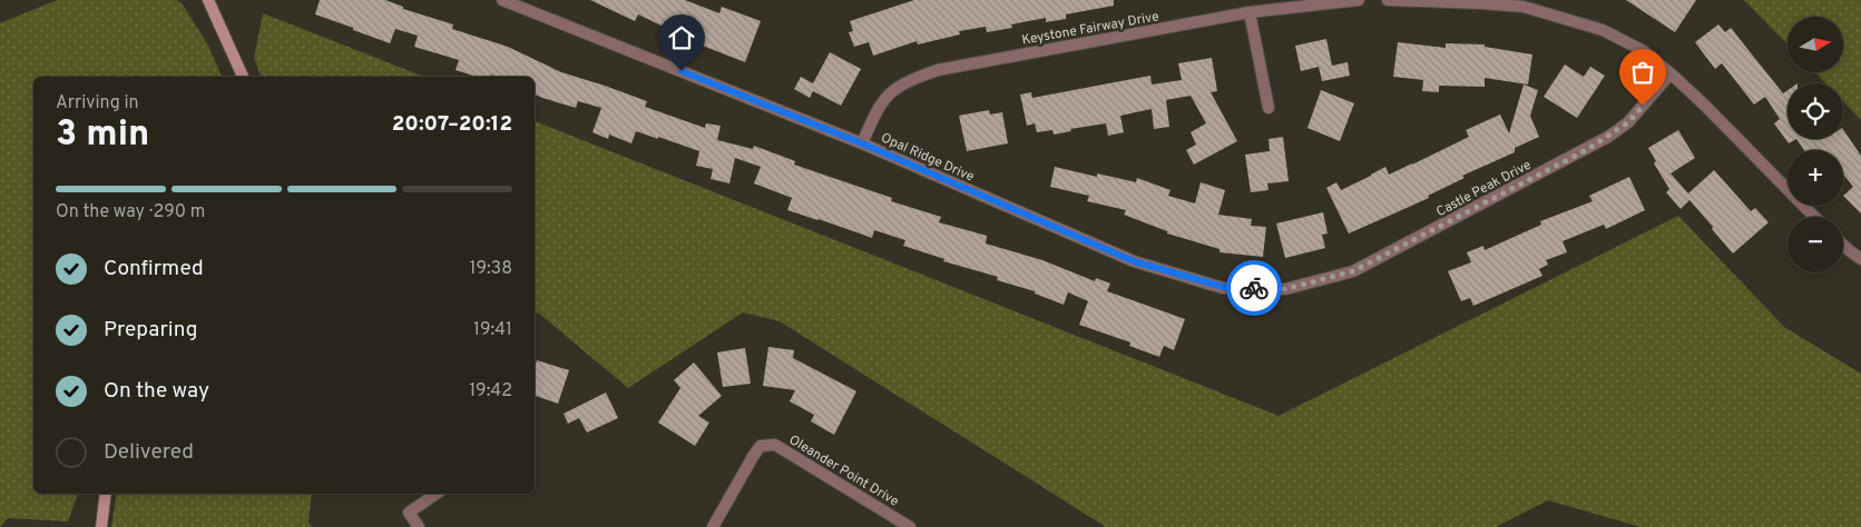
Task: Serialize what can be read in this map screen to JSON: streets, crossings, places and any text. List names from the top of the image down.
{
  "streets": {
    "street": [
      "Keystone Fairway Drive",
      "Opal Ridge Drive",
      "Castle Peak Drive",
      "Oleander Point Drive"
    ]
  },
  "crossings": [
    ["Keystone Fairway Drive", "Opal Ridge Drive"],
    ["Opal Ridge Drive", "Castle Peak Drive"]
  ],
  "north": "right",
  "page": {
    "map_buttons": ["+", "−"],
    "heading": ["3 min", "Arriving in", "20:07–20:12"],
    "bar": "On the way · 290 m",
    "list": [
      ["Confirmed", "19:38"],
      ["Preparing", "19:41"],
      ["On the way", "19:42"],
      "Delivered"
    ]
  }
}
